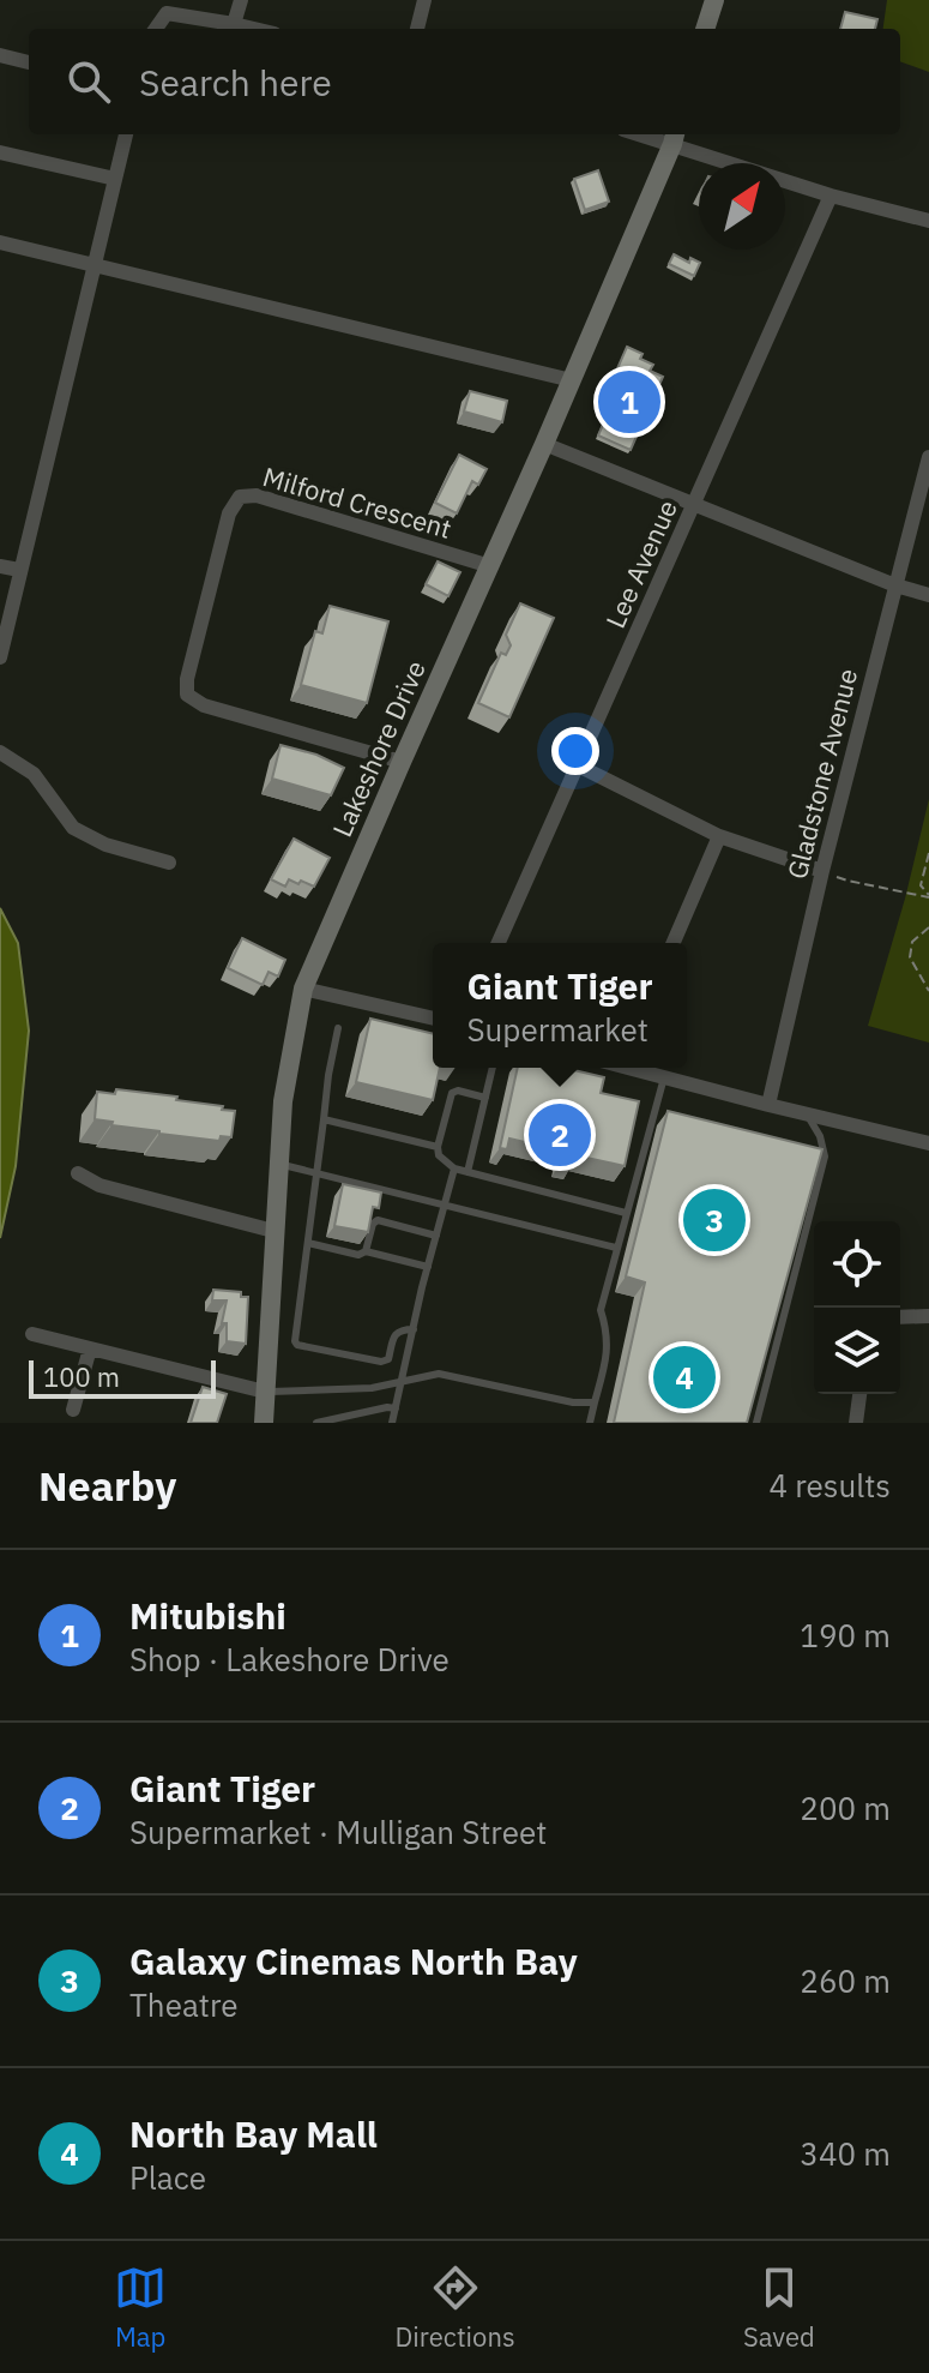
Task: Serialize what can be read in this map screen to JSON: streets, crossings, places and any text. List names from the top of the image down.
{
  "streets": {
    "main road": ["Lakeshore Drive"],
    "street": ["Milford Crescent", "Lee Avenue", "Gladstone Avenue"]
  },
  "crossings": [
    ["Milford Crescent", "Lakeshore Drive"]
  ],
  "scale_bar": "100 m",
  "north": "top right",
  "page": {
    "search": "Search here",
    "pins": [
      "1",
      "2",
      "3",
      "4"
    ],
    "popup": ["Giant Tiger", "Supermarket"],
    "scale": "100 m",
    "heading": ["Nearby", "4 results"],
    "list": [
      {
        "mark": "1",
        "name": "Mitubishi",
        "note": "Shop · Lakeshore Drive",
        "value": "190 m"
      },
      {
        "mark": "2",
        "name": "Giant Tiger",
        "note": "Supermarket · Mulligan Street",
        "value": "200 m"
      },
      {
        "mark": "3",
        "name": "Galaxy Cinemas North Bay",
        "note": "Theatre",
        "value": "260 m"
      },
      {
        "mark": "4",
        "name": "North Bay Mall",
        "note": "Place",
        "value": "340 m"
      }
    ],
    "nav": ["Map", "Directions", "Saved"]
  }
}
